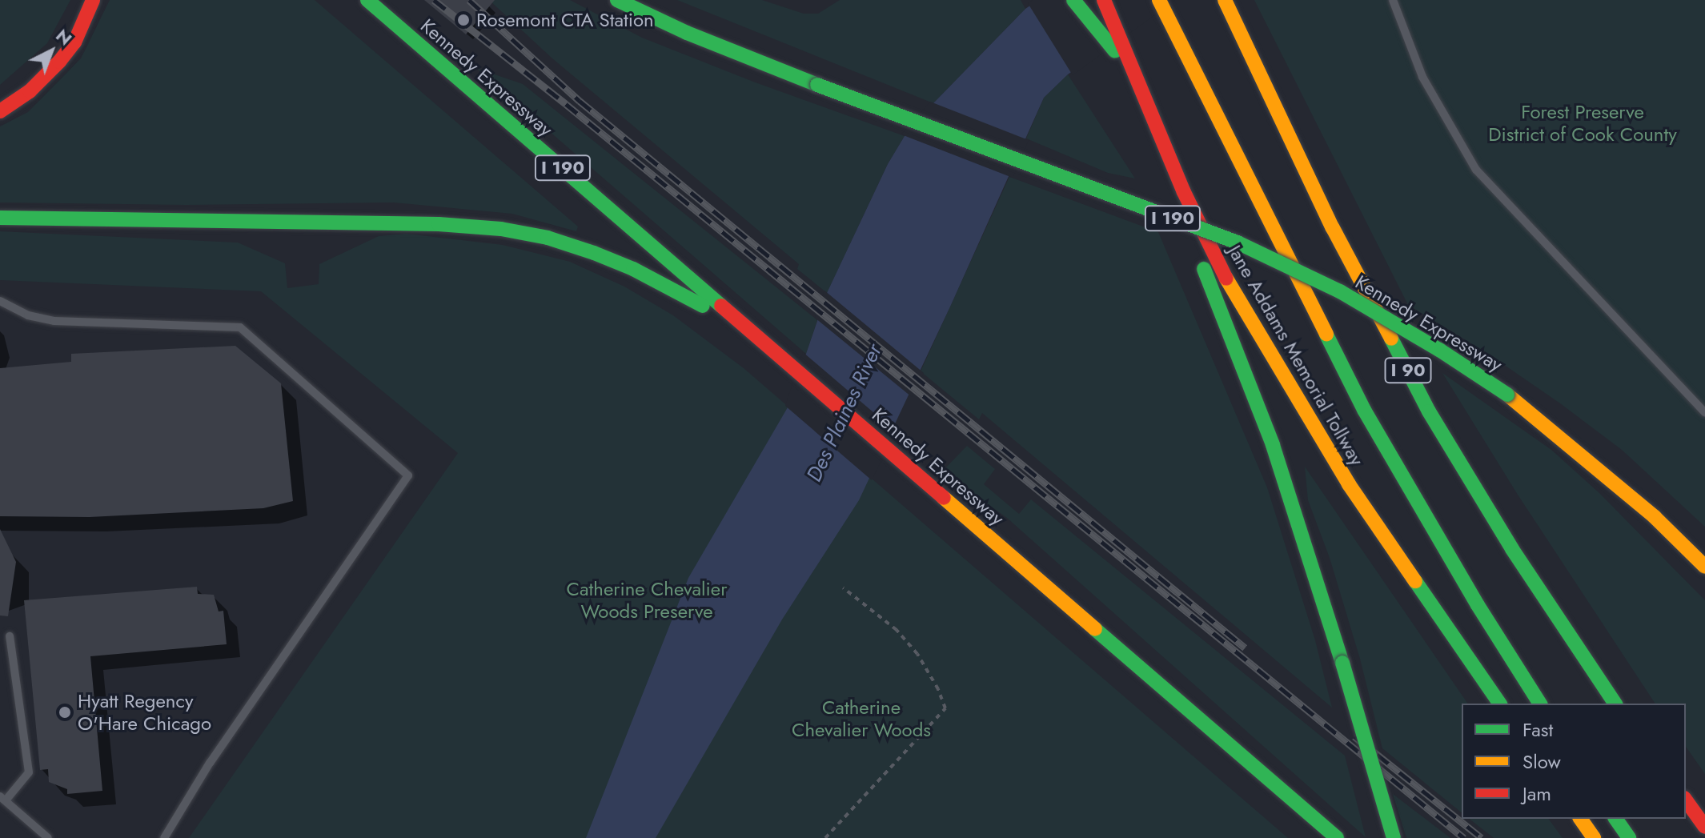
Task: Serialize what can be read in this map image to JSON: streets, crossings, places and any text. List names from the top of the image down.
{
  "streets": {
    "highway": [
      "Kennedy Expressway",
      "I 190",
      "Jane Addams Memorial Tollway",
      "I 90"
    ]
  },
  "water": ["Des Plaines River"],
  "parks": ["Forest Preserve District of Cook County", "Catherine Chevalier Woods Preserve", "Catherine Chevalier Woods"],
  "places": ["Rosemont CTA Station", "Hyatt Regency O'Hare Chicago"],
  "legend": ["Fast", "Slow", "Jam"],
  "north": "top right"
}
